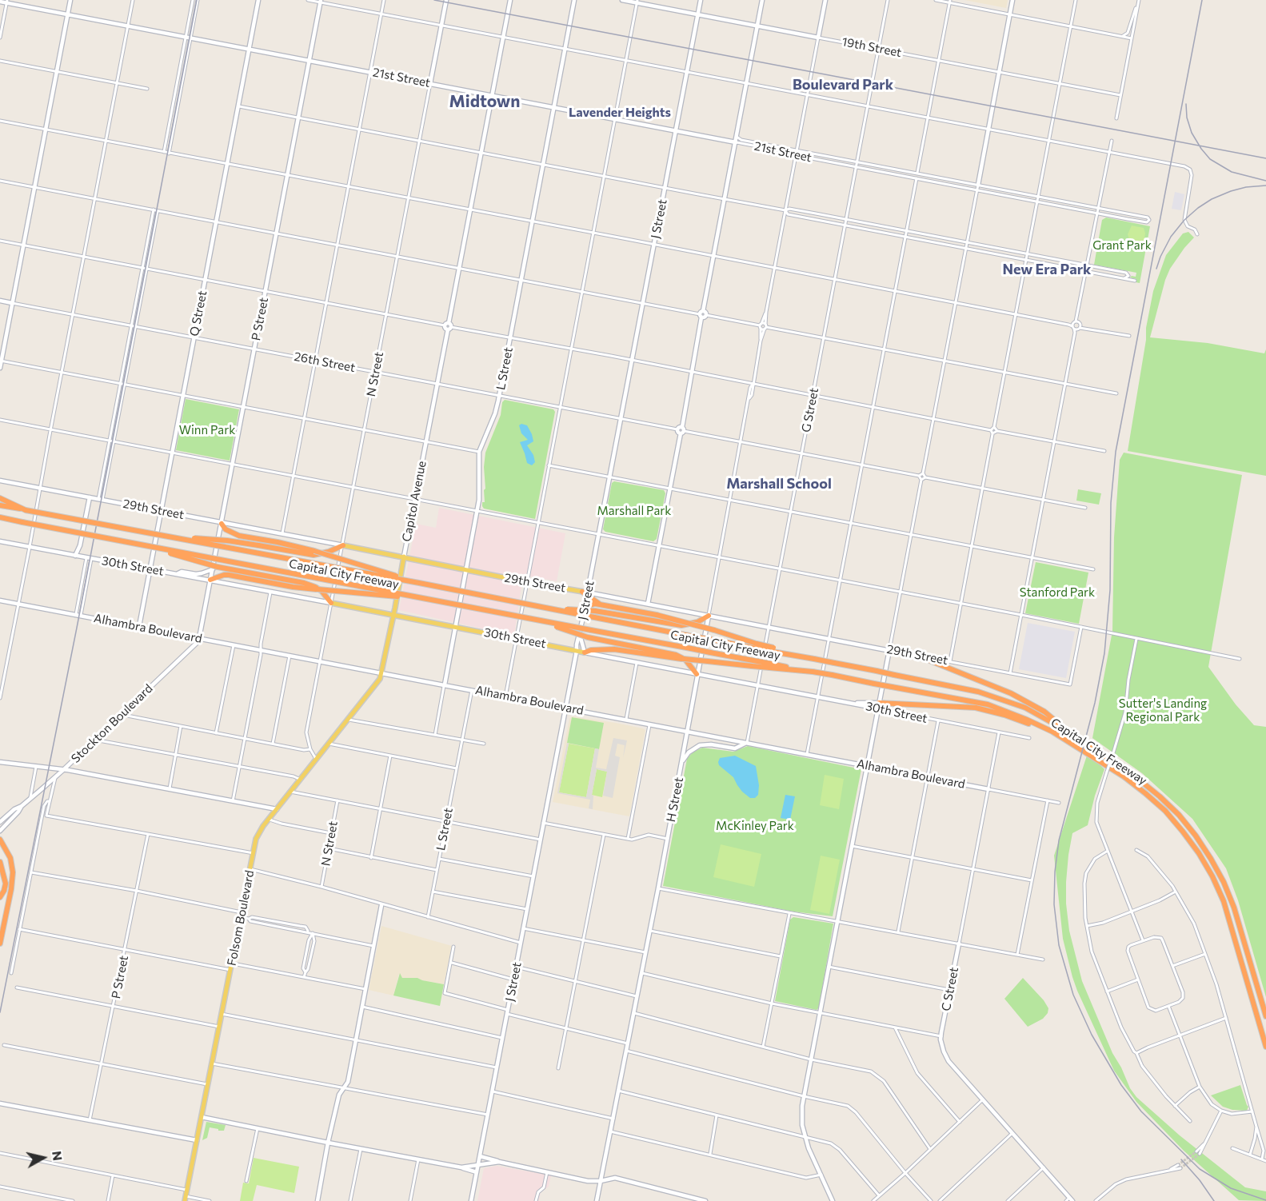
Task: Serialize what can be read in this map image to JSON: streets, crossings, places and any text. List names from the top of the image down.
{
  "streets": {
    "highway": ["Capital City Freeway"],
    "main road": [
      "19th Street",
      "21st Street",
      "J Street",
      "Q Street",
      "P Street",
      "26th Street",
      "L Street",
      "N Street",
      "Capitol Avenue",
      "29th Street",
      "30th Street",
      "Alhambra Boulevard",
      "Stockton Boulevard",
      "H Street",
      "Folsom Boulevard",
      "C Street"
    ],
    "street": ["G Street"]
  },
  "crossings": [
    ["19th Street", "J Street"],
    ["19th Street", "G Street"],
    ["19th Street", "H Street"],
    ["21st Street", "J Street"],
    ["21st Street", "Q Street"],
    ["21st Street", "P Street"],
    ["21st Street", "L Street"],
    ["21st Street", "N Street"],
    ["21st Street", "G Street"],
    ["21st Street", "Capitol Avenue"],
    ["21st Street", "H Street"],
    ["J Street", "26th Street"],
    ["J Street", "29th Street"],
    ["J Street", "30th Street"],
    ["J Street", "Alhambra Boulevard"],
    ["Q Street", "26th Street"],
    ["Q Street", "29th Street"],
    ["Q Street", "30th Street"],
    ["Q Street", "Alhambra Boulevard"],
    ["P Street", "26th Street"],
    ["P Street", "29th Street"],
    ["P Street", "30th Street"],
    ["P Street", "Alhambra Boulevard"],
    ["P Street", "Stockton Boulevard"],
    ["26th Street", "L Street"],
    ["26th Street", "N Street"],
    ["26th Street", "G Street"],
    ["26th Street", "Capitol Avenue"],
    ["26th Street", "H Street"],
    ["L Street", "29th Street"],
    ["L Street", "30th Street"],
    ["L Street", "Alhambra Boulevard"],
    ["N Street", "29th Street"],
    ["N Street", "30th Street"],
    ["N Street", "Alhambra Boulevard"],
    ["G Street", "29th Street"],
    ["G Street", "30th Street"],
    ["G Street", "Alhambra Boulevard"],
    ["Capitol Avenue", "29th Street"],
    ["Capitol Avenue", "30th Street"],
    ["Capitol Avenue", "Alhambra Boulevard"],
    ["Capitol Avenue", "Folsom Boulevard"],
    ["29th Street", "H Street"],
    ["30th Street", "H Street"],
    ["30th Street", "C Street"],
    ["Alhambra Boulevard", "Stockton Boulevard"],
    ["Alhambra Boulevard", "H Street"],
    ["Alhambra Boulevard", "Folsom Boulevard"],
    ["Alhambra Boulevard", "C Street"]
  ],
  "districts": [
    "Boulevard Park",
    "Midtown",
    "Lavender Heights",
    "New Era Park",
    "Marshall School"
  ],
  "parks": [
    "Grant Park",
    "Winn Park",
    "Marshall Park",
    "Stanford Park",
    "Sutter's Landing Regional Park",
    "McKinley Park"
  ],
  "north": "right"
}
